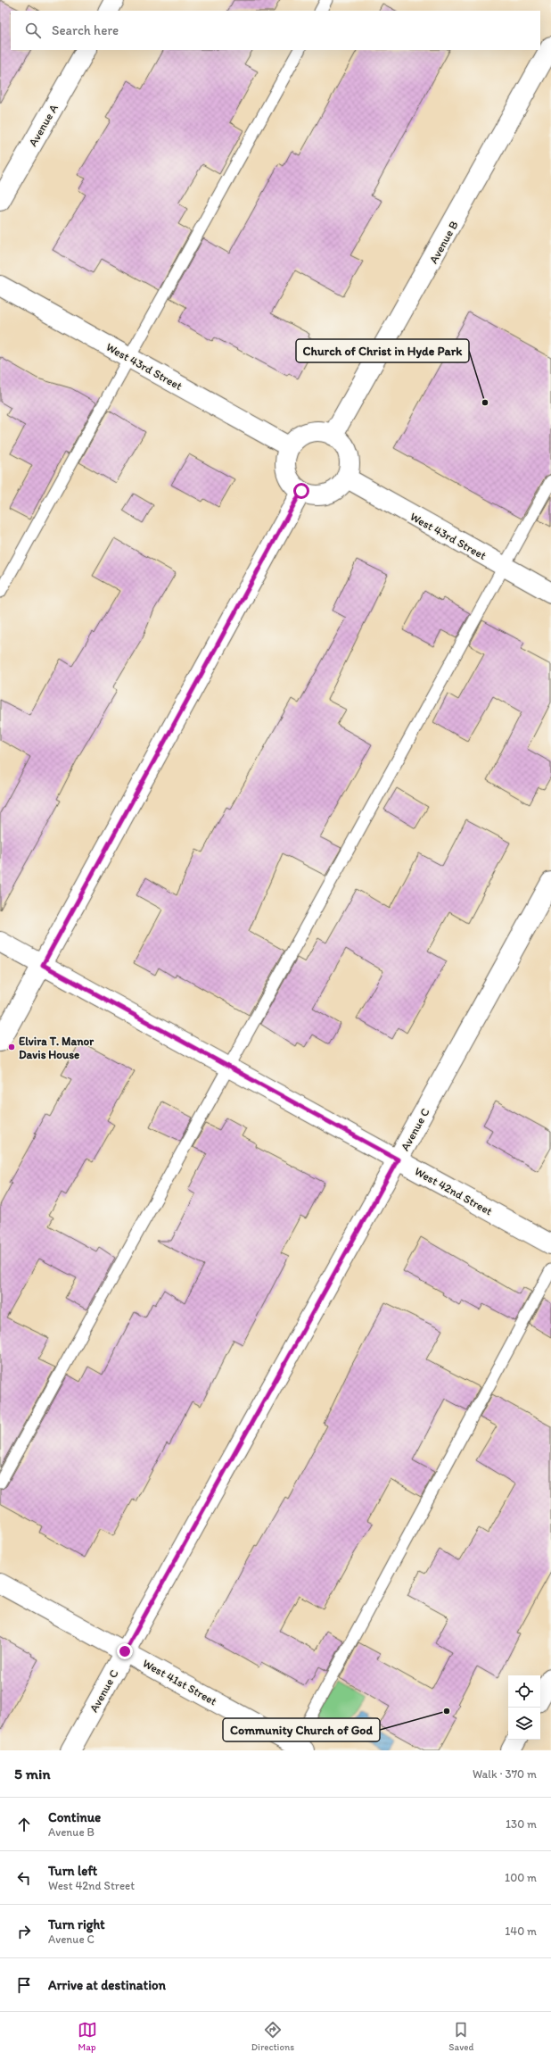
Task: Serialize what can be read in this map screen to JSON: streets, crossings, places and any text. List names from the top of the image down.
{
  "streets": {
    "street": [
      "Avenue A",
      "Avenue B",
      "West 43rd Street",
      "Avenue C",
      "West 42nd Street",
      "West 41st Street"
    ]
  },
  "crossings": [
    ["Avenue B", "West 43rd Street"],
    ["Avenue C", "West 42nd Street"],
    ["Avenue C", "West 41st Street"]
  ],
  "places": ["Church of Christ in Hyde Park", "Elvira T. Manor Davis House", "Community Church of God"],
  "page": {
    "search": "Search here",
    "heading": ["5 min", "Walk · 370 m"],
    "list": [
      ["Continue", "Avenue B", "130 m"],
      ["Turn left", "West 42nd Street", "100 m"],
      ["Turn right", "Avenue C", "140 m"],
      "Arrive at destination"
    ],
    "nav": ["Map", "Directions", "Saved"]
  }
}
